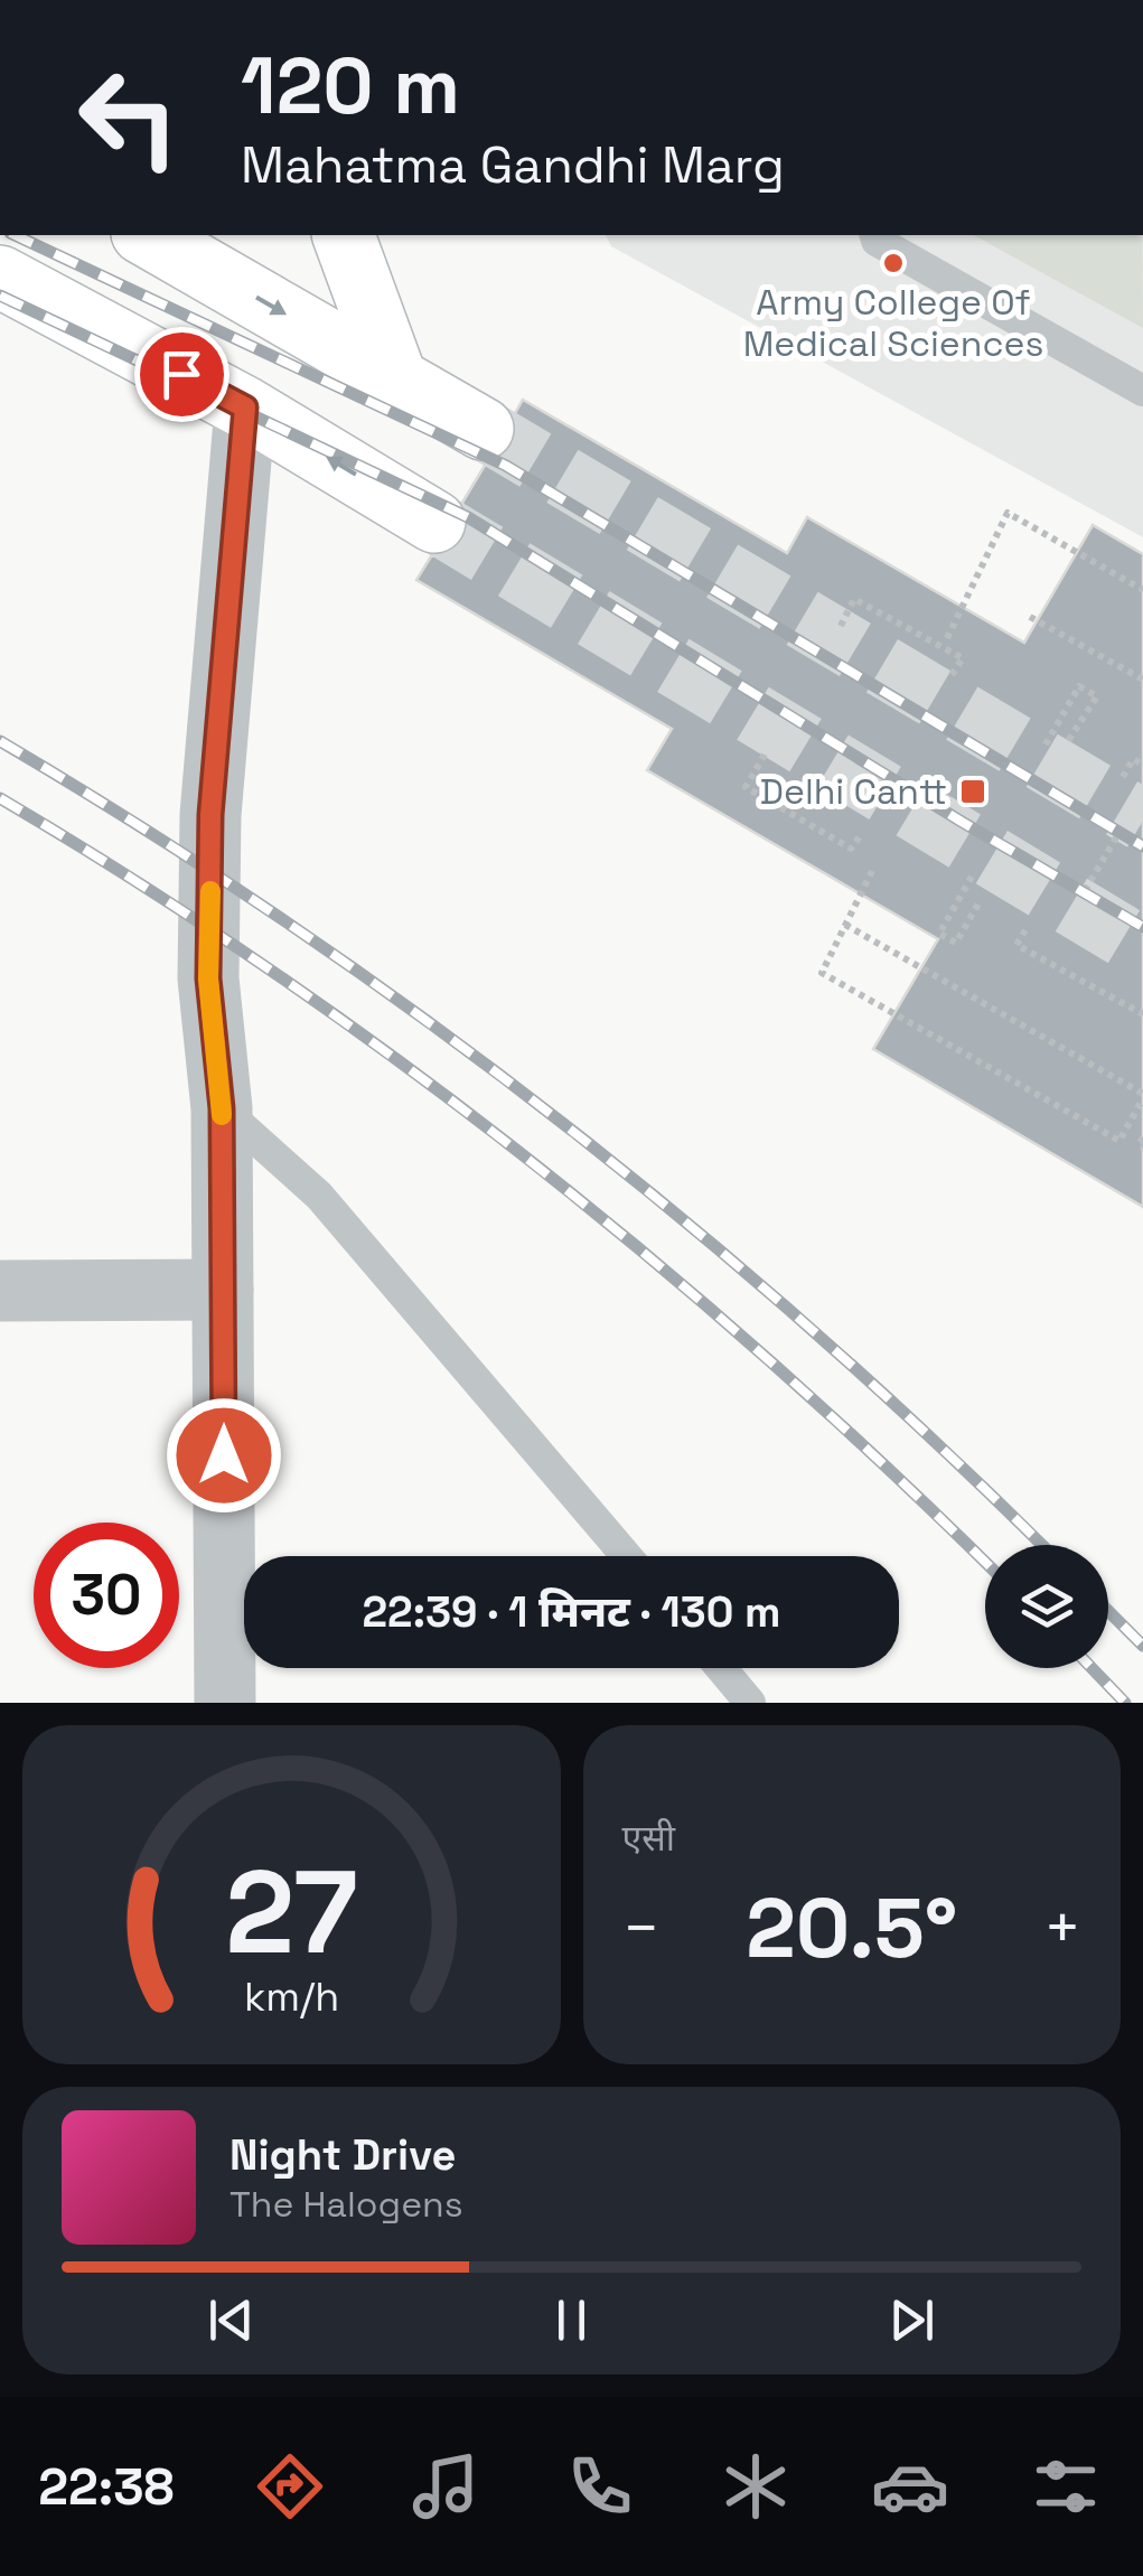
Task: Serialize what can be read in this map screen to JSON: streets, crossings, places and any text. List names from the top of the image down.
{
  "places": {
    "other": ["Army College Of Medical Sciences"],
    "transit": ["Delhi Cantt"]
  },
  "page": {
    "turn": ["120 m", "Mahatma Gandhi Marg"],
    "limit": "30",
    "trip": "22:39 · 1 मिनट · 130 m",
    "tile": "एसी",
    "heat": ["−", "20.5°", "+"],
    "song": ["Night Drive", "The Halogens"],
    "tabs": "22:38",
    "gauge": ["27", "km/h"]
  }
}
